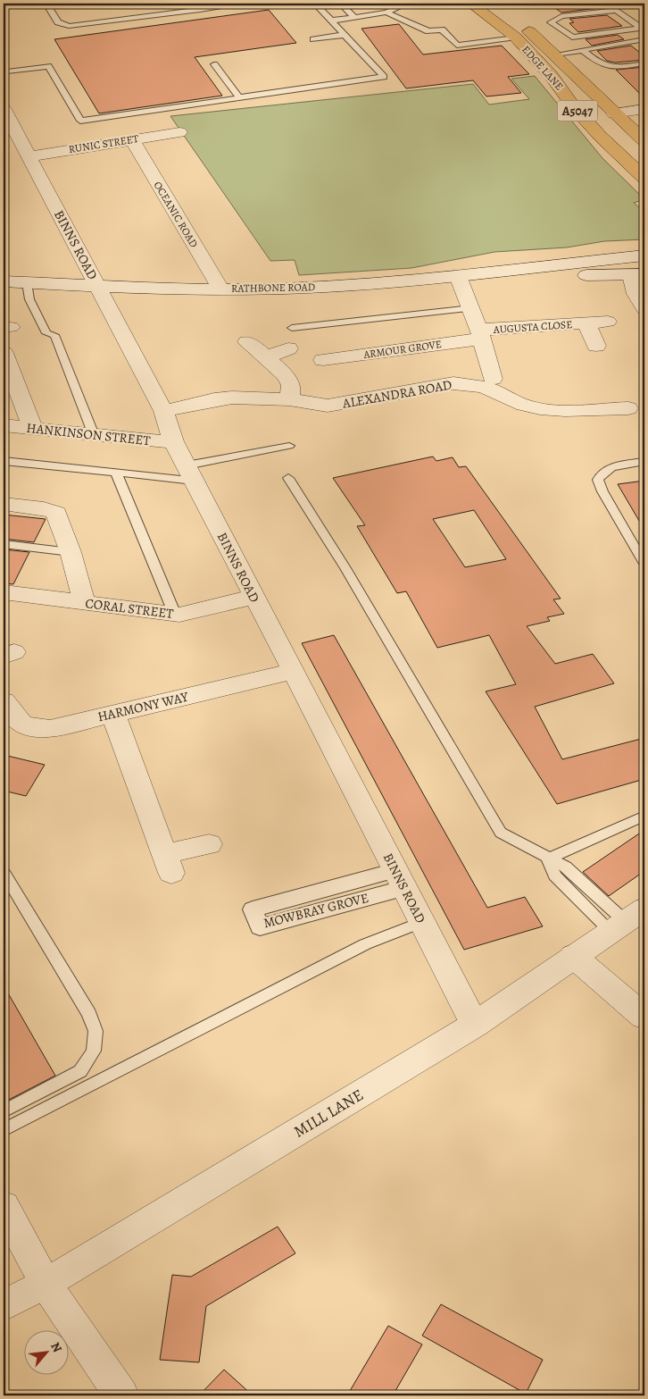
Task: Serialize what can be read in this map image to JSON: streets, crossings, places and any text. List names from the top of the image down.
{
  "streets": {
    "highway": ["EDGE LANE", "A5047"],
    "street": [
      "RUNIC STREET",
      "OCEANIC ROAD",
      "BINNS ROAD",
      "RATHBONE ROAD",
      "AUGUSTA CLOSE",
      "ARMOUR GROVE",
      "ALEXANDRA ROAD",
      "HANKINSON STREET",
      "CORAL STREET",
      "HARMONY WAY",
      "MOWBRAY GROVE",
      "MILL LANE"
    ]
  },
  "crossings": [
    ["RUNIC STREET", "OCEANIC ROAD"],
    ["RUNIC STREET", "BINNS ROAD"],
    ["OCEANIC ROAD", "RATHBONE ROAD"],
    ["BINNS ROAD", "RATHBONE ROAD"],
    ["BINNS ROAD", "ALEXANDRA ROAD"],
    ["BINNS ROAD", "HANKINSON STREET"],
    ["BINNS ROAD", "CORAL STREET"],
    ["BINNS ROAD", "HARMONY WAY"],
    ["BINNS ROAD", "MOWBRAY GROVE"],
    ["BINNS ROAD", "MILL LANE"],
    ["AUGUSTA CLOSE", "ARMOUR GROVE"]
  ],
  "north": "top right"
}
